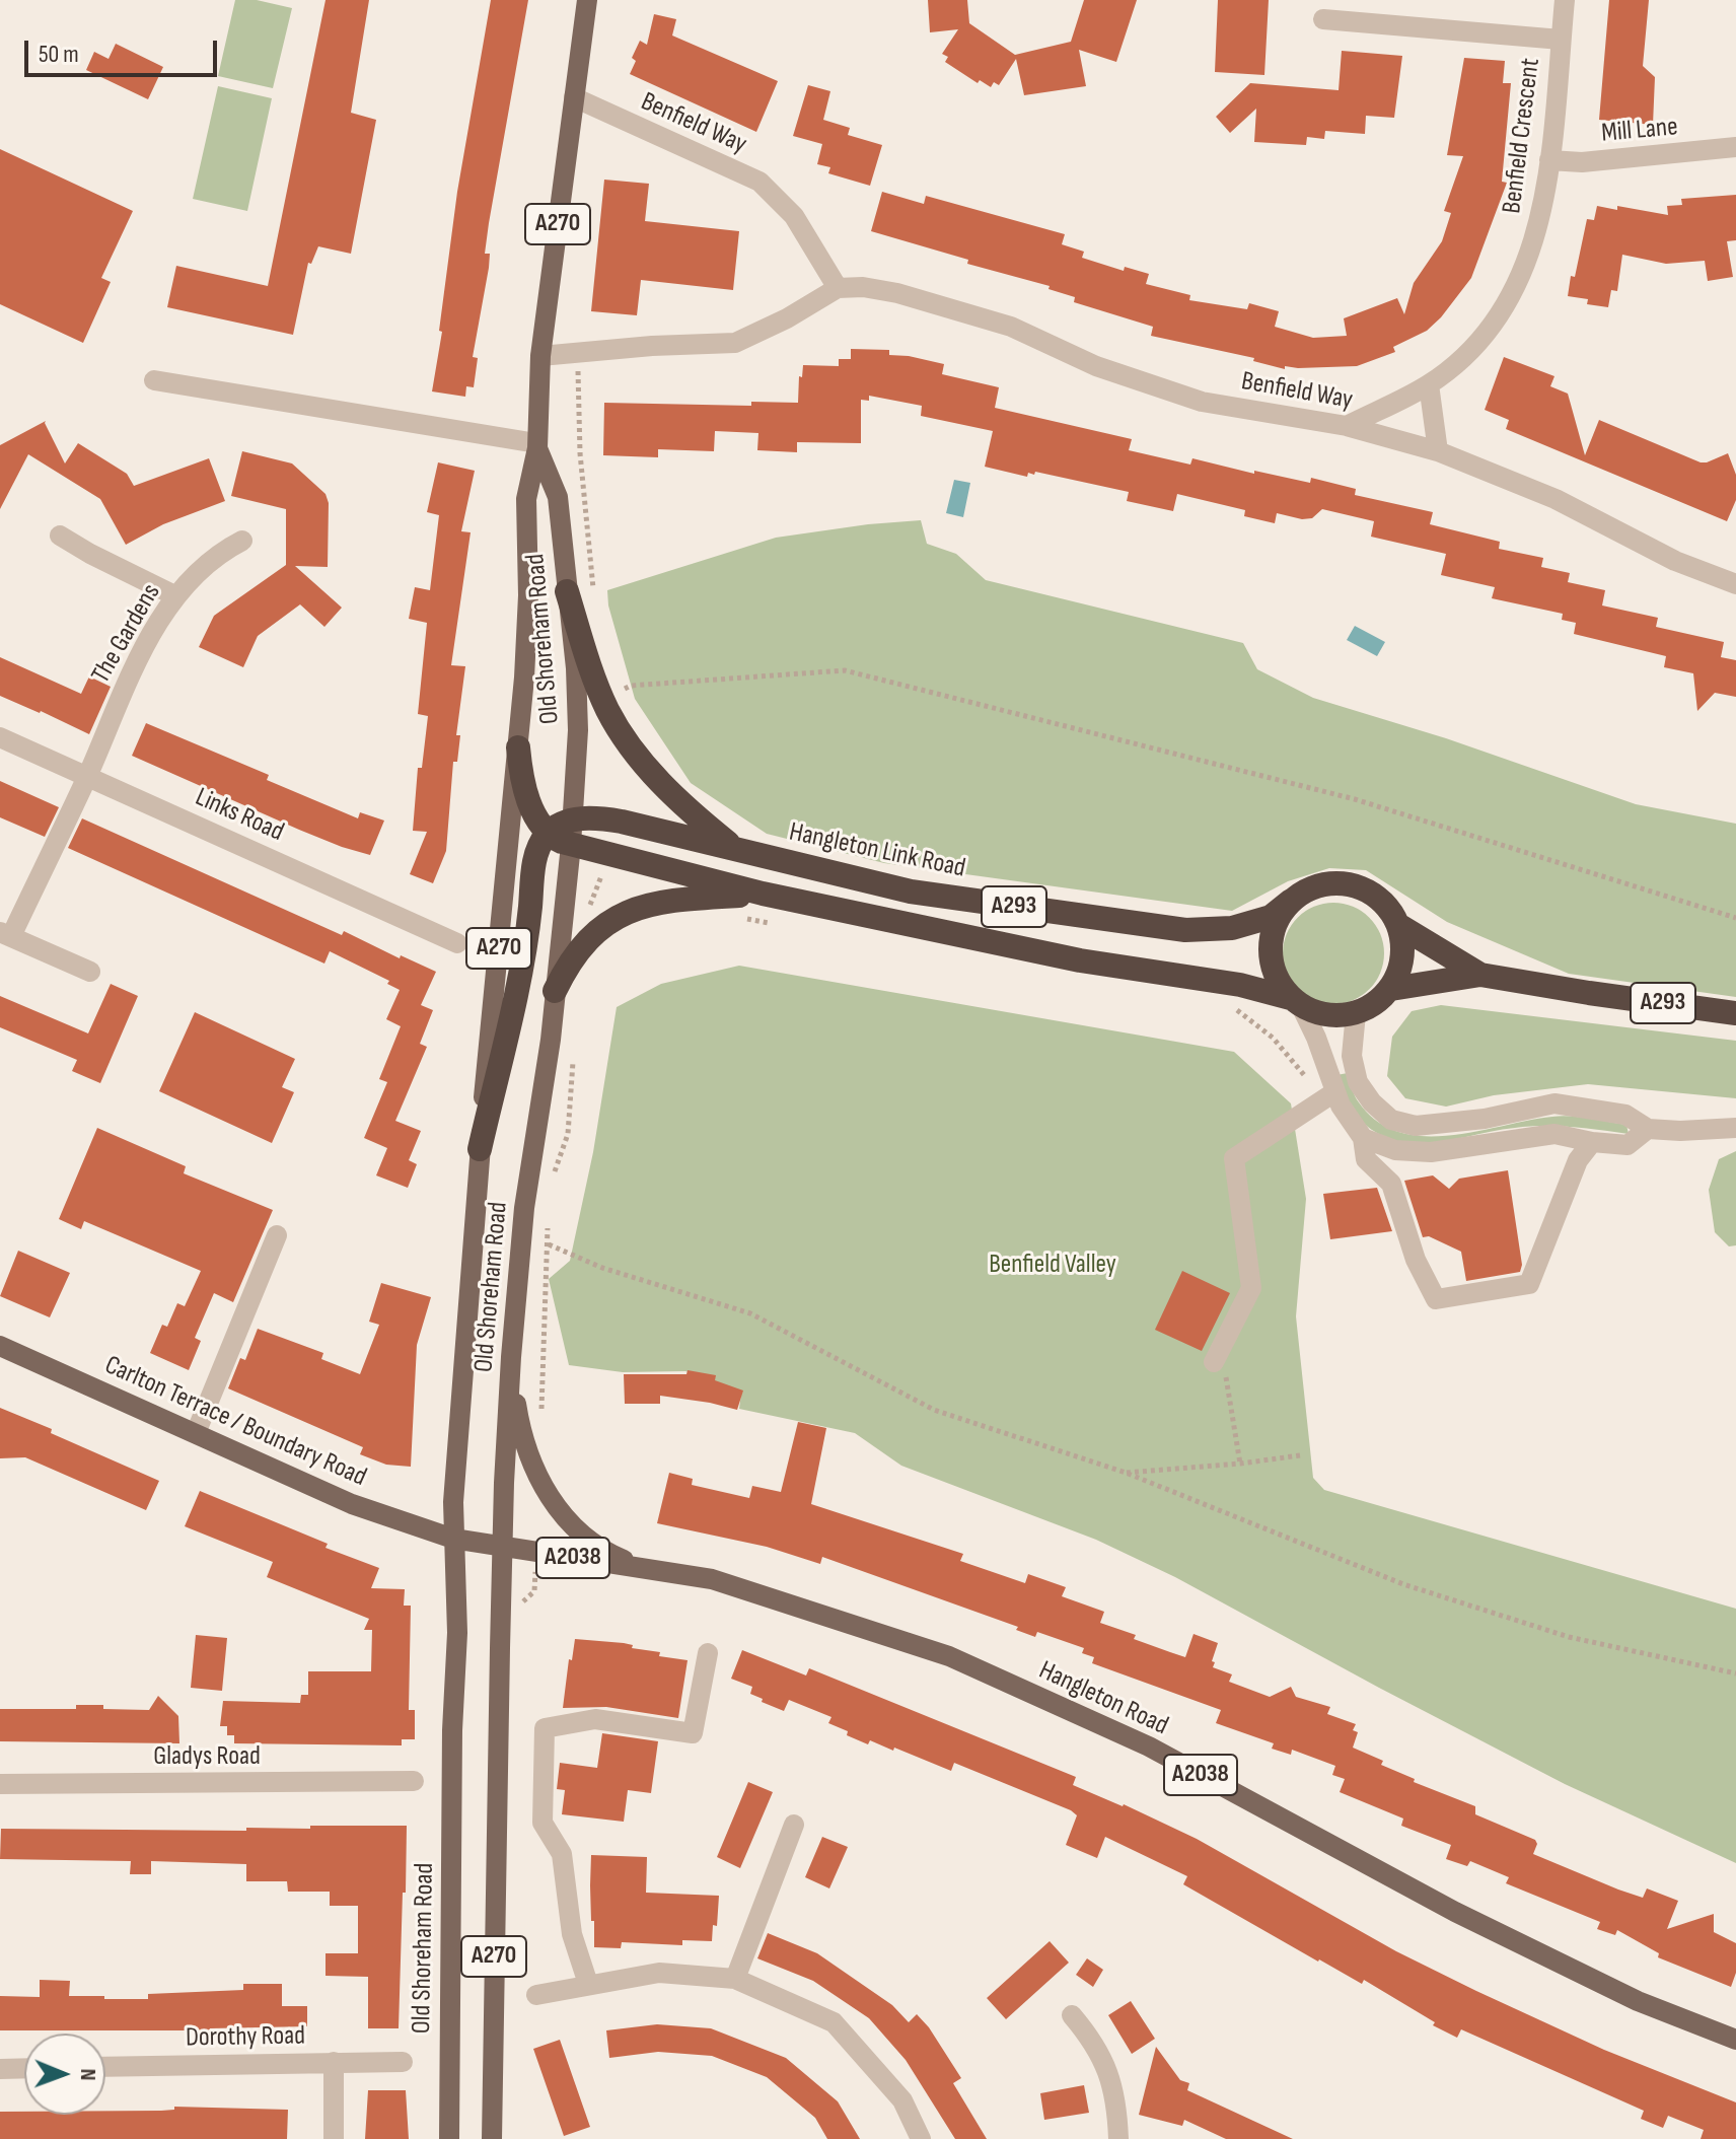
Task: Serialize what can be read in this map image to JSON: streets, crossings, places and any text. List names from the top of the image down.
{
  "streets": {
    "highway": ["Hangleton Link Road", "A293"],
    "main road": [
      "A270",
      "Old Shoreham Road",
      "Carlton Terrace / Boundary Road",
      "A2038",
      "Hangleton Road"
    ],
    "street": [
      "Benfield Way",
      "Mill Lane",
      "Benfield Crescent",
      "The Gardens",
      "Links Road",
      "Gladys Road",
      "Dorothy Road"
    ]
  },
  "crossings": [
    ["Benfield Way", "Benfield Crescent"],
    ["Benfield Way", "Old Shoreham Road"],
    ["Mill Lane", "Benfield Crescent"],
    ["The Gardens", "Links Road"],
    ["Old Shoreham Road", "Hangleton Link Road"],
    ["Old Shoreham Road", "A293"],
    ["Old Shoreham Road", "Carlton Terrace / Boundary Road"],
    ["Old Shoreham Road", "Hangleton Road"],
    ["Hangleton Link Road", "A293"],
    ["Carlton Terrace / Boundary Road", "Hangleton Road"]
  ],
  "parks": ["Benfield Valley"],
  "scale_bar": "50 m",
  "north": "right"
}
